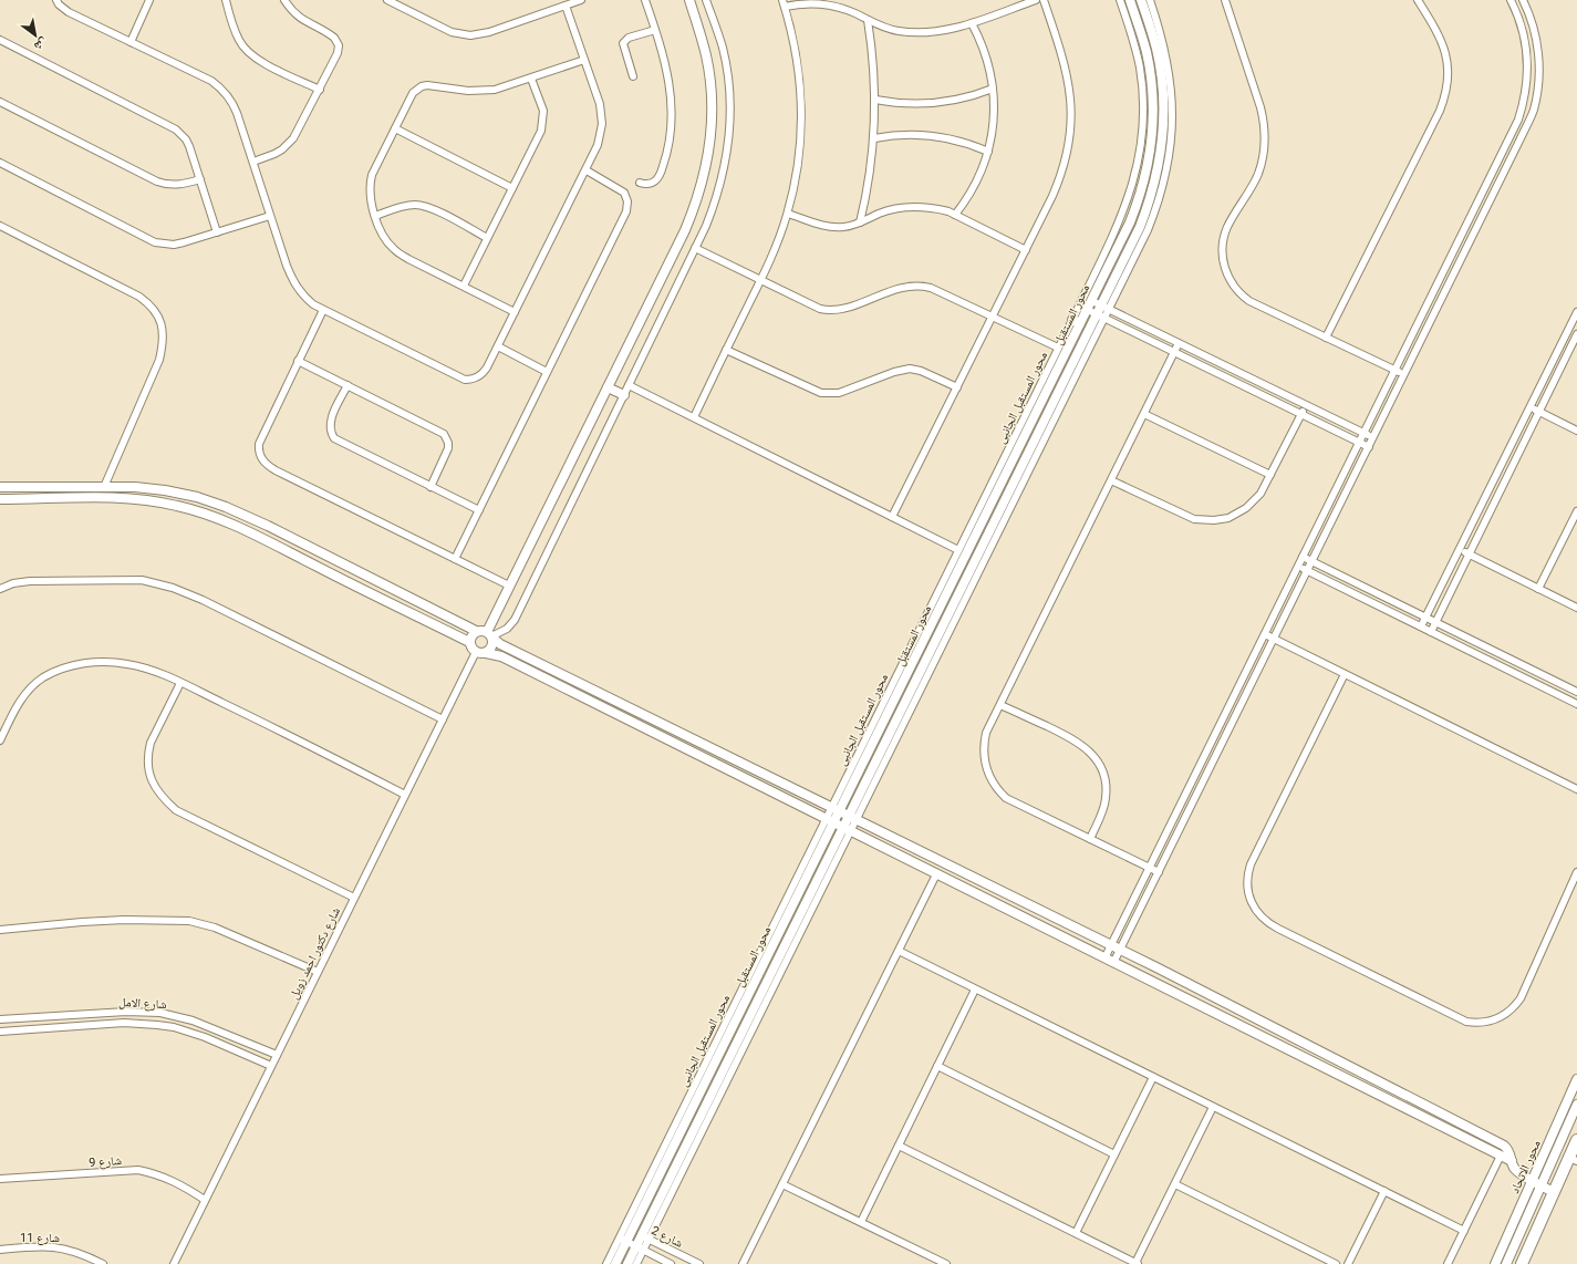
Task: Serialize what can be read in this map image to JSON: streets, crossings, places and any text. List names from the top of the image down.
{
  "streets": {
    "street": [
      "محور المستقبل",
      "محور المستقبل الجانبى",
      "شارع دكتور احمد زويل",
      "شارع الامل",
      "شارع 9",
      "محور الاتحاد",
      "شارع 2",
      "شارع 11"
    ]
  },
  "crossings": [
    ["محور المستقبل", "محور المستقبل الجانبى"],
    ["محور المستقبل", "شارع 2"],
    ["شارع دكتور احمد زويل", "شارع الامل"],
    ["شارع دكتور احمد زويل", "شارع 9"]
  ],
  "north": "bottom right"
}
